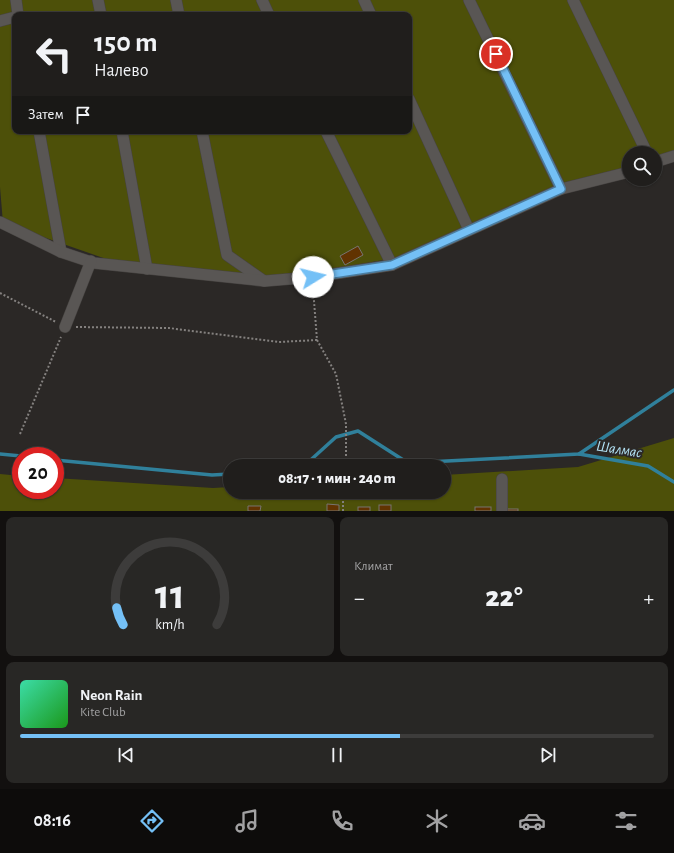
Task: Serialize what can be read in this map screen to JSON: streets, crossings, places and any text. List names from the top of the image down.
{
  "water": ["Шалмас"],
  "page": {
    "turn": ["150 m", "Налево"],
    "then": "Затем",
    "limit": "20",
    "trip": "08:17 · 1 мин · 240 m",
    "tile": "Климат",
    "heat": ["−", "22°", "+"],
    "song": ["Neon Rain", "Kite Club"],
    "tabs": "08:16",
    "gauge": ["11", "km/h"]
  }
}
